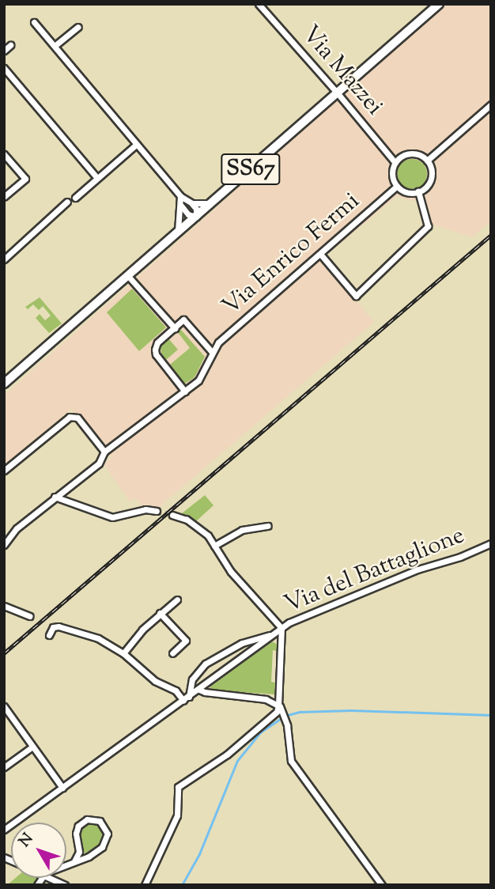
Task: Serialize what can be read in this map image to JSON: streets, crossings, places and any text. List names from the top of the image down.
{
  "streets": {
    "main road": ["SS67"],
    "street": ["Via Mazzei", "Via Enrico Fermi", "Via del Battaglione"]
  },
  "crossings": [
    ["Via Mazzei", "SS67"],
    ["Via Mazzei", "Via Enrico Fermi"]
  ],
  "north": "top left"
}
